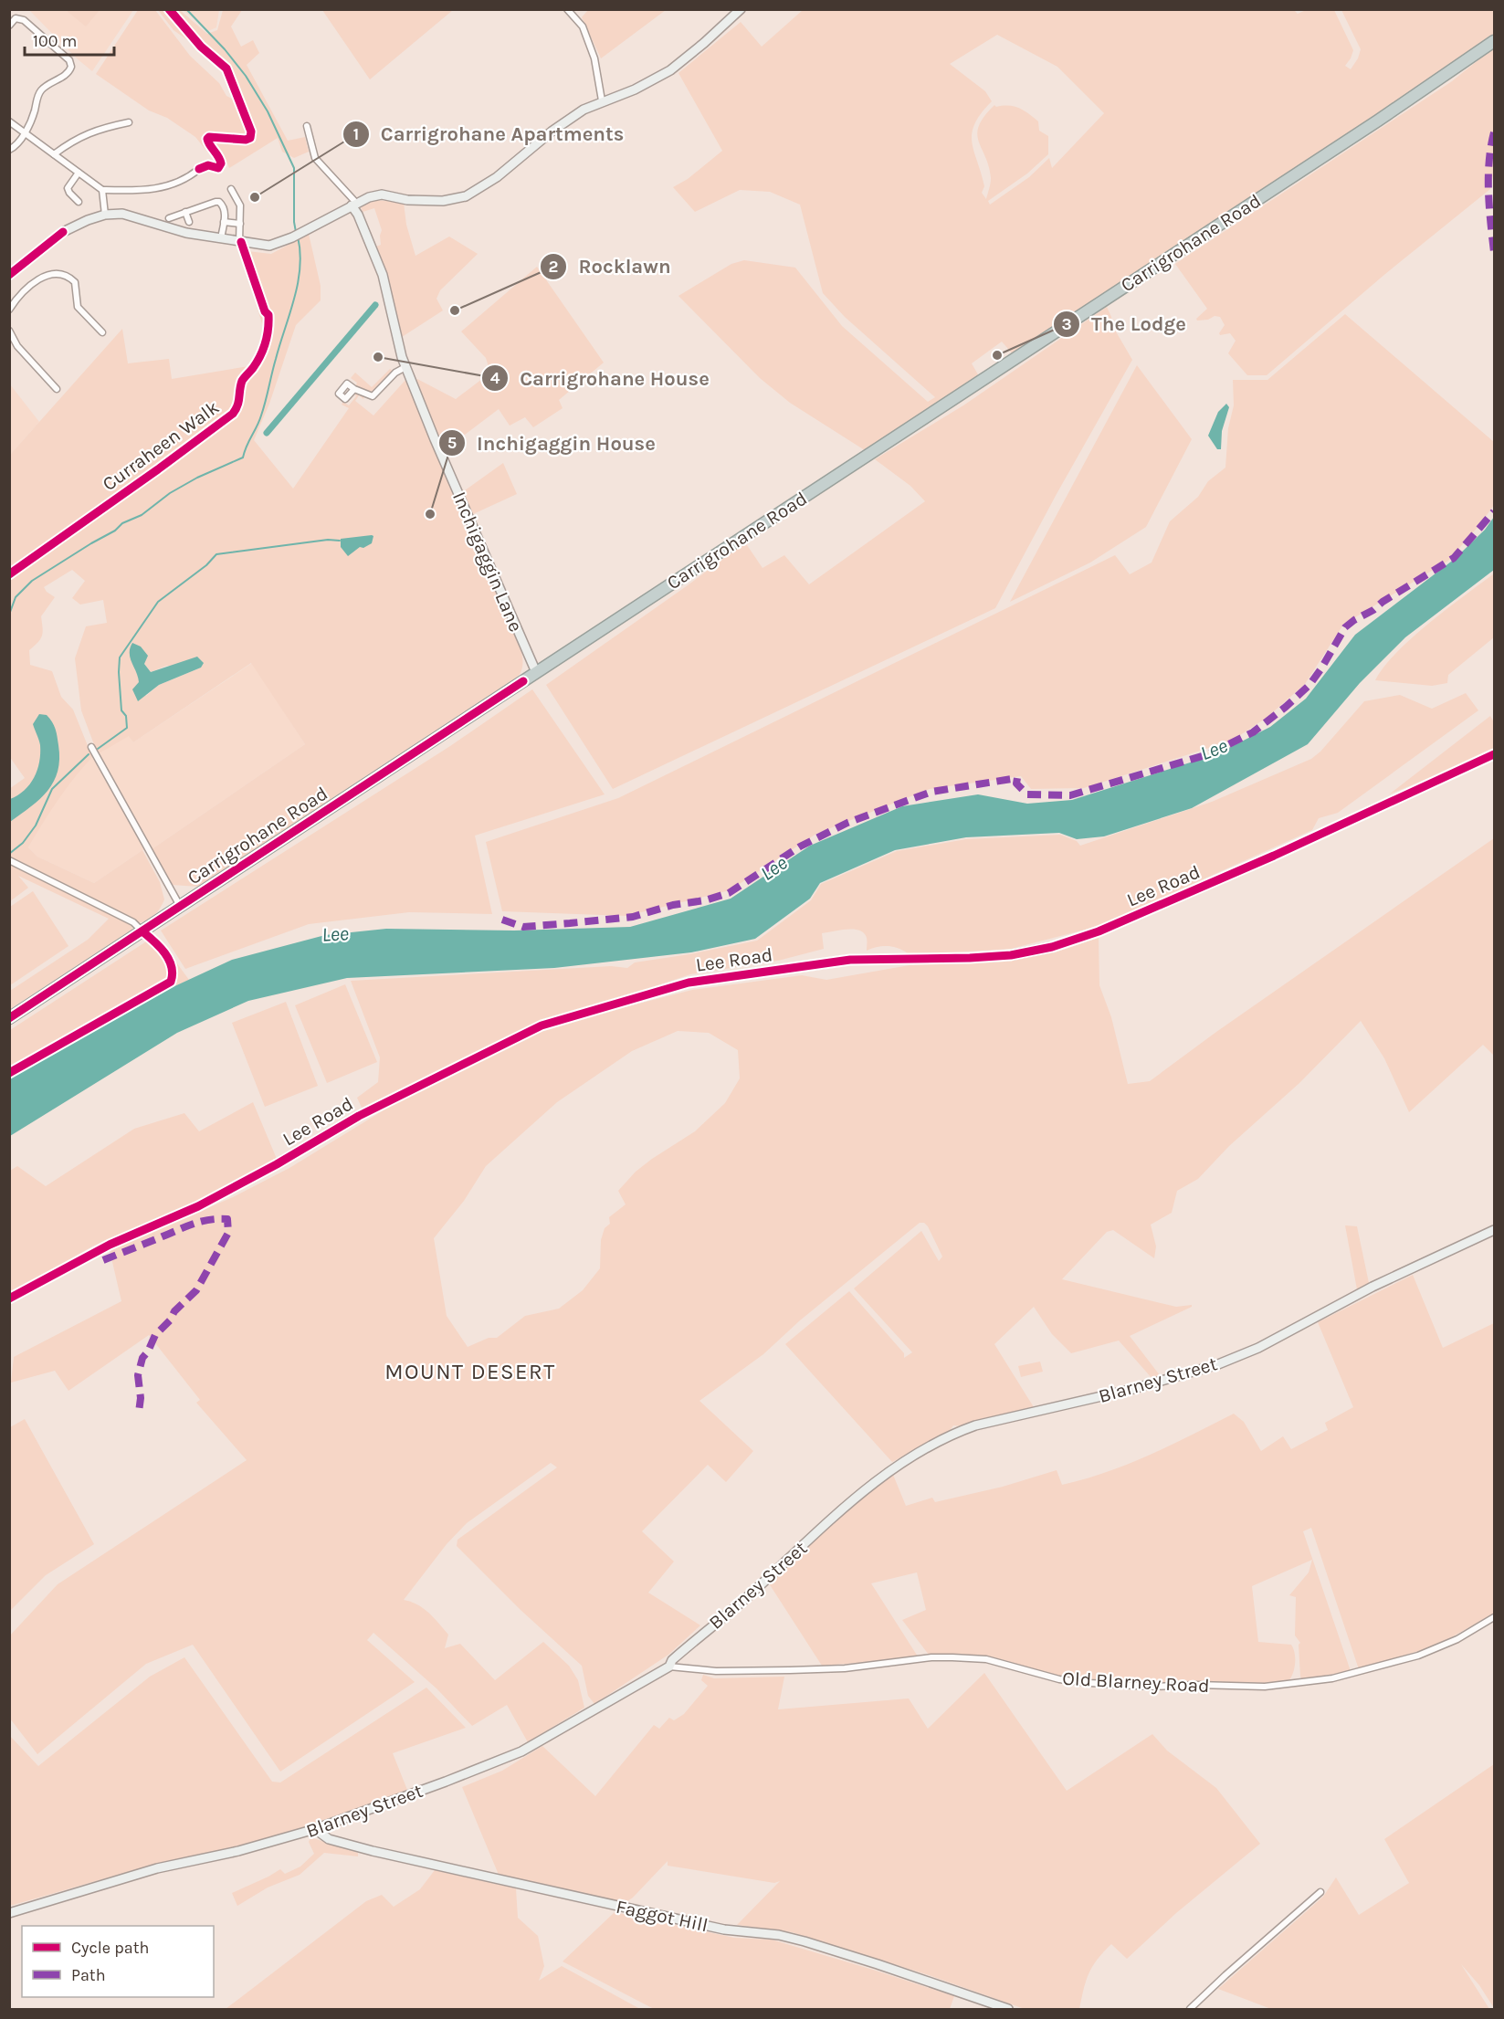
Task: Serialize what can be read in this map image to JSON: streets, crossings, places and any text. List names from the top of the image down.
{
  "streets": {
    "highway": ["Carrigrohane Road"],
    "street": [
      "Inchigaggin Lane",
      "Lee Road",
      "Blarney Street",
      "Old Blarney Road",
      "Faggot Hill"
    ],
    "cycle path": ["Curraheen Walk"]
  },
  "crossings": [
    ["Carrigrohane Road", "Inchigaggin Lane"],
    ["Blarney Street", "Old Blarney Road"],
    ["Blarney Street", "Faggot Hill"]
  ],
  "districts": ["MOUNT DESERT"],
  "water": ["Lee"],
  "places": [
    "Carrigrohane Apartments",
    "Rocklawn",
    "The Lodge",
    "Carrigrohane House",
    "Inchigaggin House"
  ],
  "legend": ["Cycle path", "Path"],
  "scale_bar": "100 m"
}
